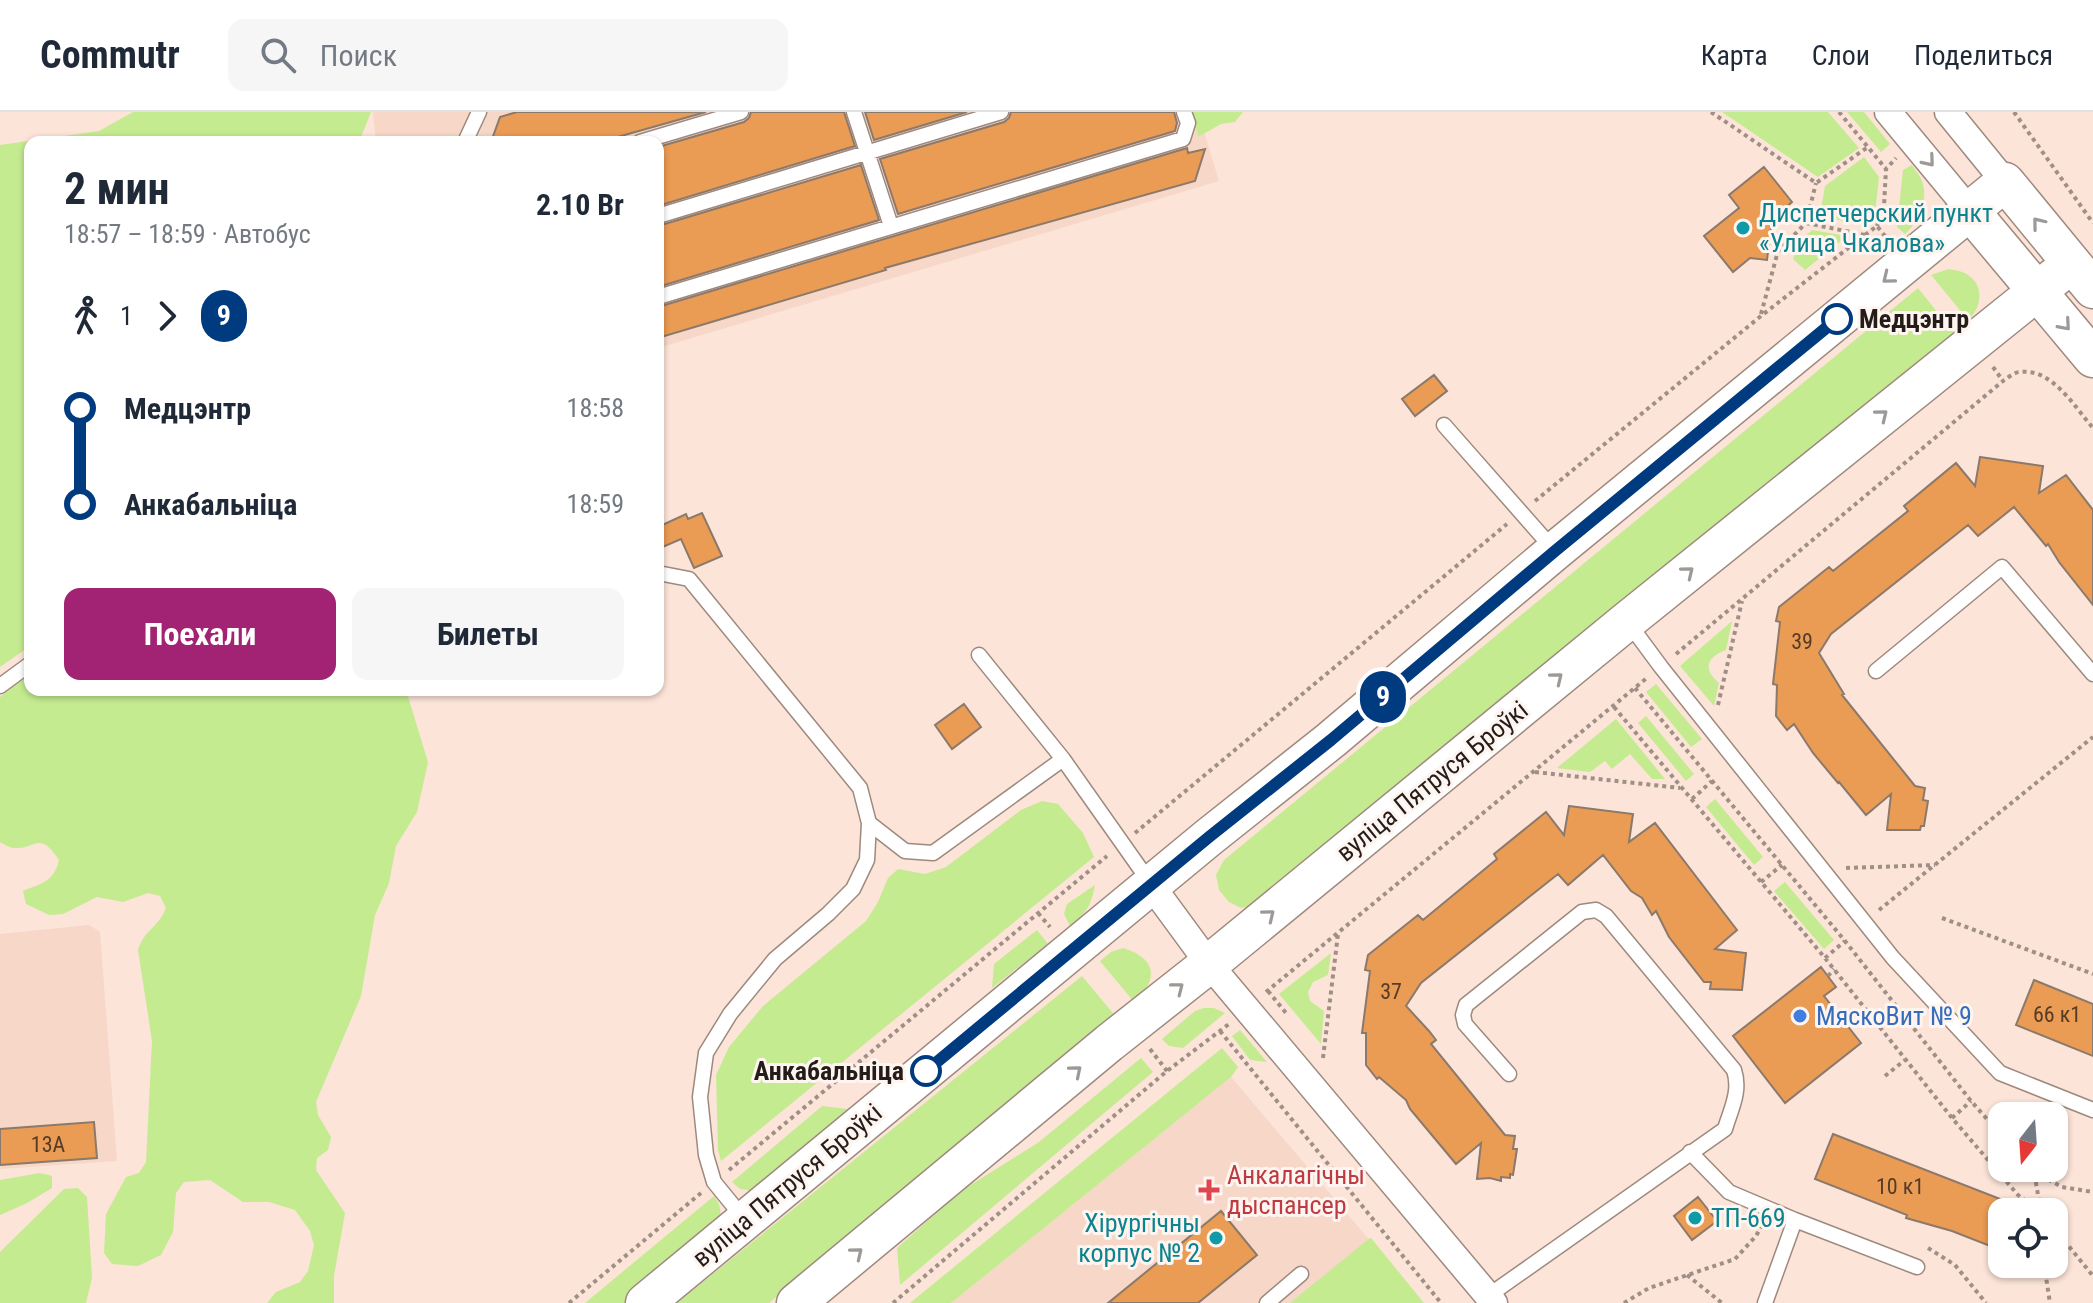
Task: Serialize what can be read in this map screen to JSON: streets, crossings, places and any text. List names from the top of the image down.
{
  "streets": {
    "main road": ["вуліца Пятруся Броўкі"]
  },
  "places": {
    "other": [
      "Диспетчерский пункт «Улица Чкалова»",
      "Медцэнтр",
      "МяскоВит № 9",
      "Анкабальніца",
      "ТП-669",
      "Хірургічны корпус № 2"
    ],
    "health": ["Анкалагічны дыспансер"]
  },
  "lines": ["bus line 9"],
  "house_numbers": [
    "39",
    "37",
    "66 к1",
    "13А",
    "10 к1"
  ],
  "north": "bottom",
  "page": {
    "header": "Commutr",
    "search": "Поиск",
    "nav": ["Карта", "Слои", "Поделиться"],
    "on_map": "9",
    "heading": ["2 мин", "18:57 – 18:59 · Автобус", "2.10 Br"],
    "legs": ["1", "9"],
    "list": [
      {
        "name": "Медцэнтр",
        "value": "18:58"
      },
      {
        "name": "Анкабальніца",
        "value": "18:59"
      }
    ],
    "buttons": ["Поехали", "Билеты"]
  }
}
